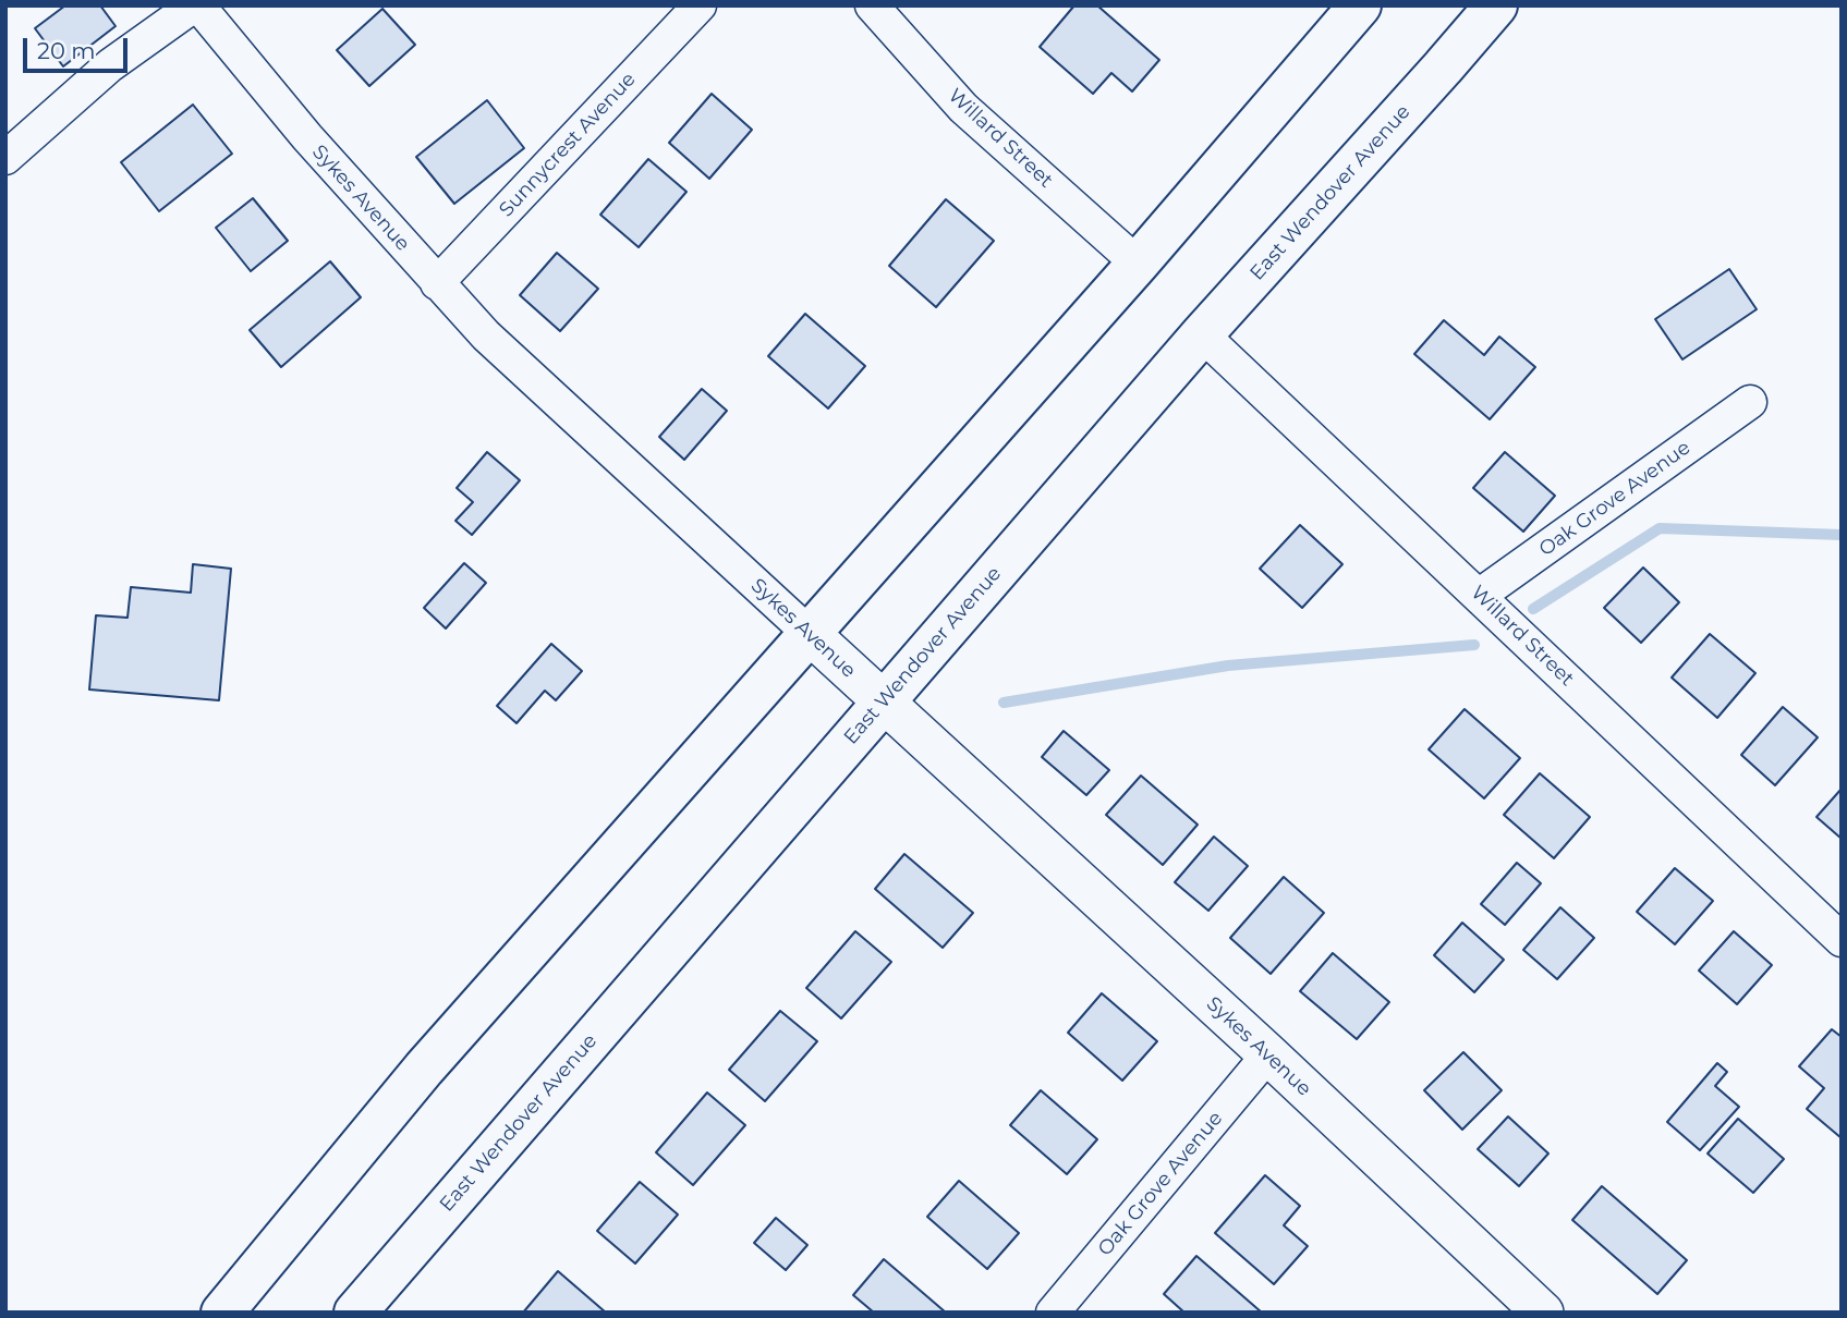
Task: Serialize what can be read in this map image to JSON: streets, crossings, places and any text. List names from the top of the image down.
{
  "streets": {
    "highway": ["East Wendover Avenue"],
    "street": [
      "Willard Street",
      "Sunnycrest Avenue",
      "Sykes Avenue",
      "Oak Grove Avenue"
    ]
  },
  "crossings": [
    ["Willard Street", "East Wendover Avenue"],
    ["Willard Street", "Oak Grove Avenue"],
    ["Sunnycrest Avenue", "Sykes Avenue"],
    ["East Wendover Avenue", "Sykes Avenue"],
    ["Sykes Avenue", "Oak Grove Avenue"]
  ],
  "scale_bar": "20 m"
}
